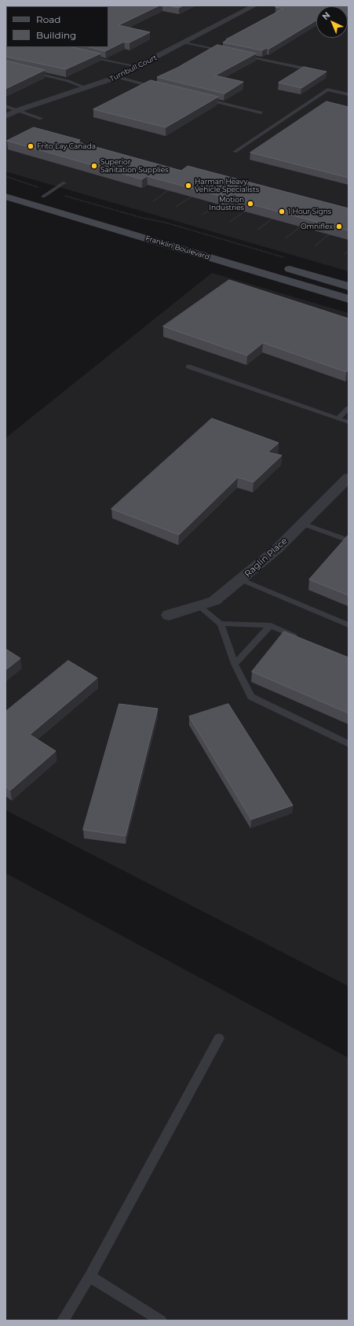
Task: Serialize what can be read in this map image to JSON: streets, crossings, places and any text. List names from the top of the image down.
{
  "streets": {
    "main road": ["Franklin Boulevard"],
    "street": ["Turnbull Court", "Raglin Place"]
  },
  "places": [
    "Frito Lay Canada",
    "Superior Sanitation Supplies",
    "Harman Heavy Vehicle Specialists",
    "Motion Industries",
    "1 Hour Signs",
    "Omniflex"
  ],
  "legend": ["Road", "Building"],
  "north": "top left"
}
